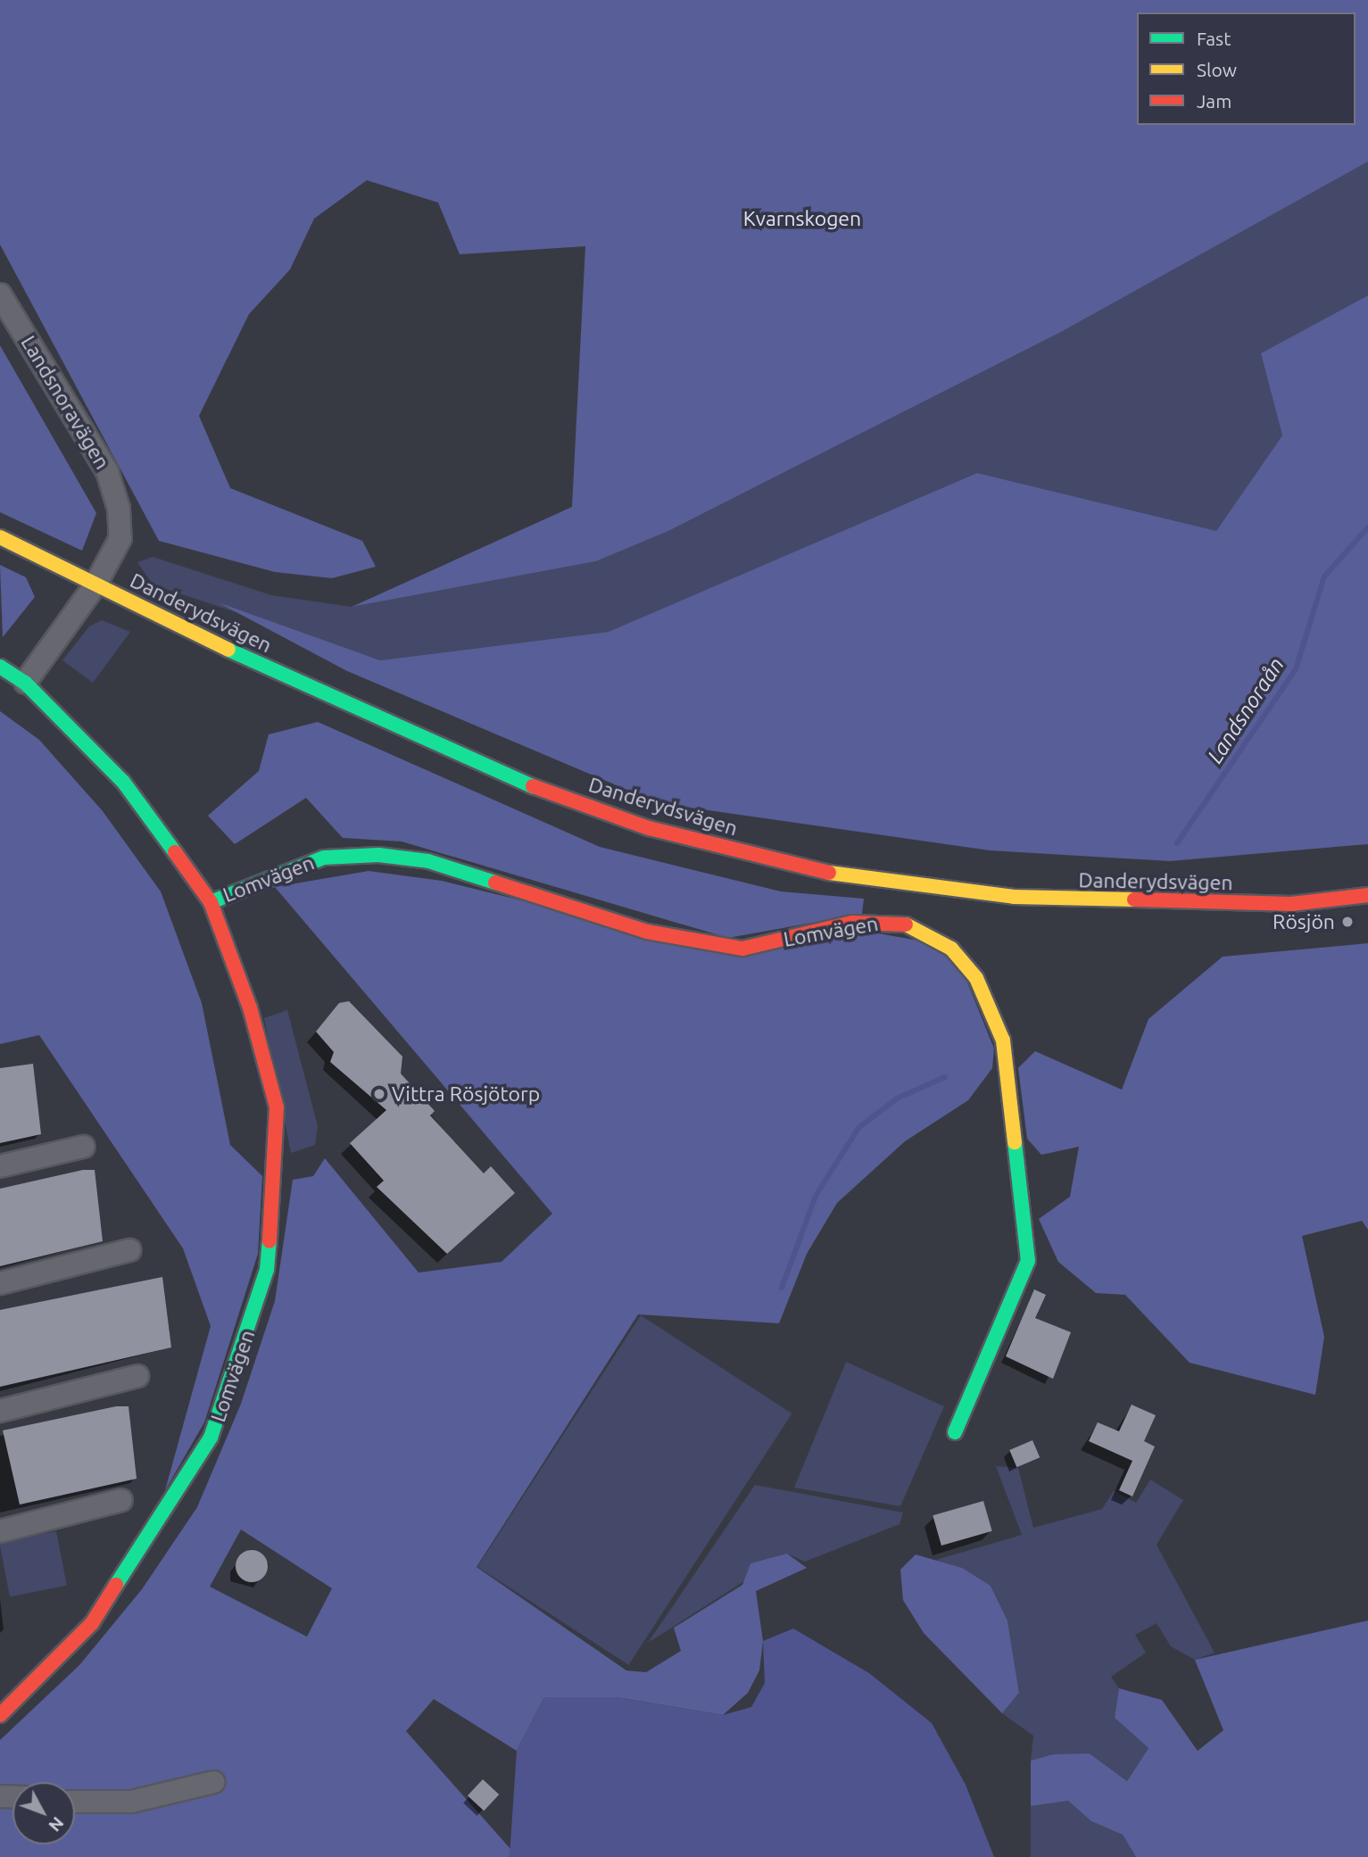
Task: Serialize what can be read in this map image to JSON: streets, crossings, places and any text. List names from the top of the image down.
{
  "streets": {
    "street": ["Landsnoravägen", "Danderydsvägen", "Lomvägen"]
  },
  "crossings": [
    ["Landsnoravägen", "Danderydsvägen"]
  ],
  "water": ["Landsnoraån"],
  "parks": ["Kvarnskogen"],
  "places": ["Rösjön", "Vittra Rösjötorp"],
  "legend": ["Fast", "Slow", "Jam"],
  "north": "bottom right"
}
